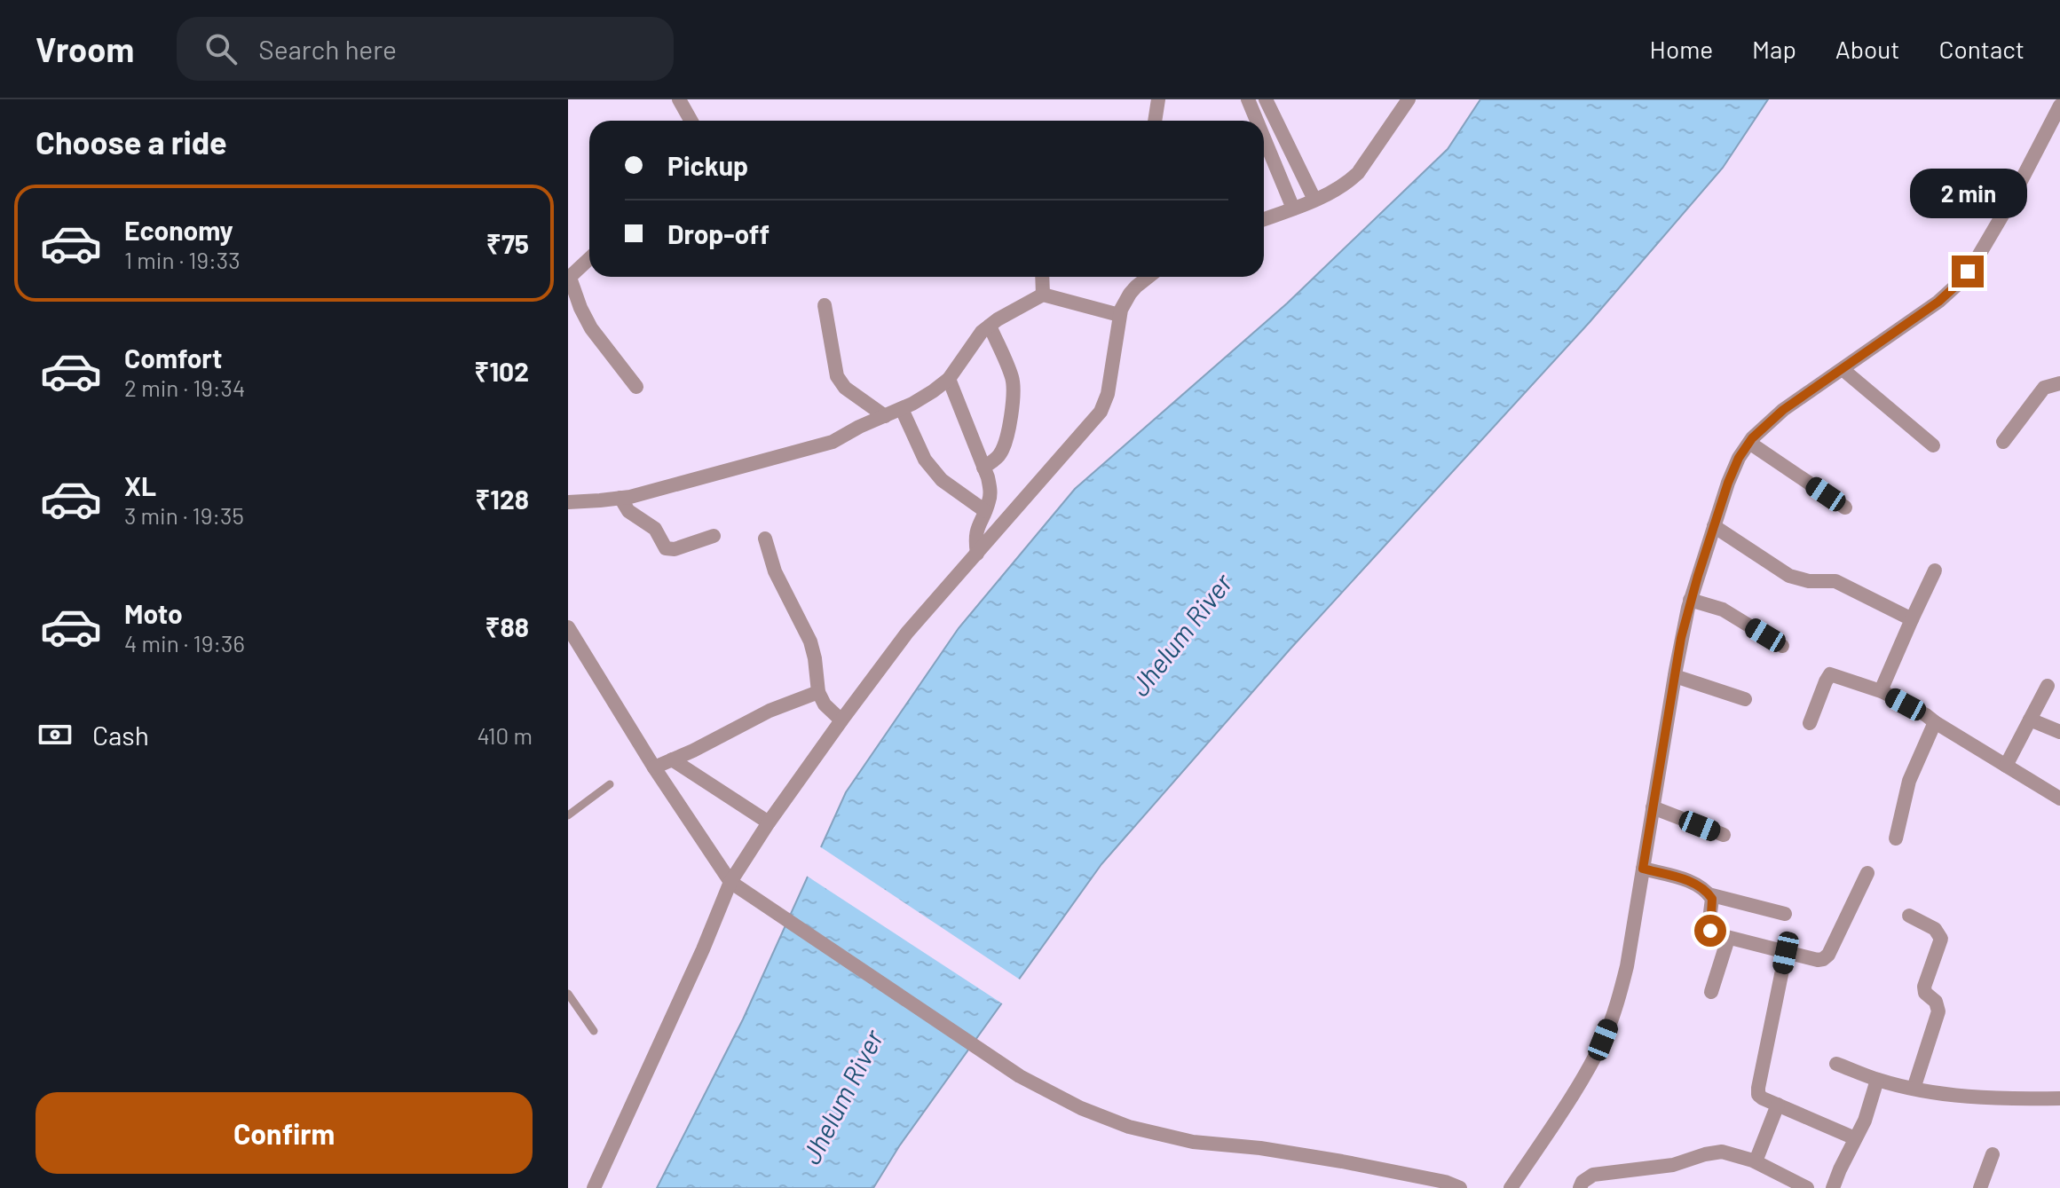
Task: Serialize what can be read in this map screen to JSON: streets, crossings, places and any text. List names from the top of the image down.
{
  "water": ["Jhelum River"],
  "page": {
    "header": "Vroom",
    "search": "Search here",
    "nav": [
      "Home",
      "Map",
      "About",
      "Contact"
    ],
    "heading": "Choose a ride",
    "banner": ["Pickup", "Drop-off"],
    "bubble": "2 min",
    "list": [
      {
        "name": "Economy",
        "note": "1 min · 19:33",
        "value": "₹75"
      },
      {
        "name": "Comfort",
        "note": "2 min · 19:34",
        "value": "₹102"
      },
      {
        "name": "XL",
        "note": "3 min · 19:35",
        "value": "₹128"
      },
      {
        "name": "Moto",
        "note": "4 min · 19:36",
        "value": "₹88"
      }
    ],
    "pay": ["Cash", "410 m"],
    "buttons": "Confirm"
  }
}
